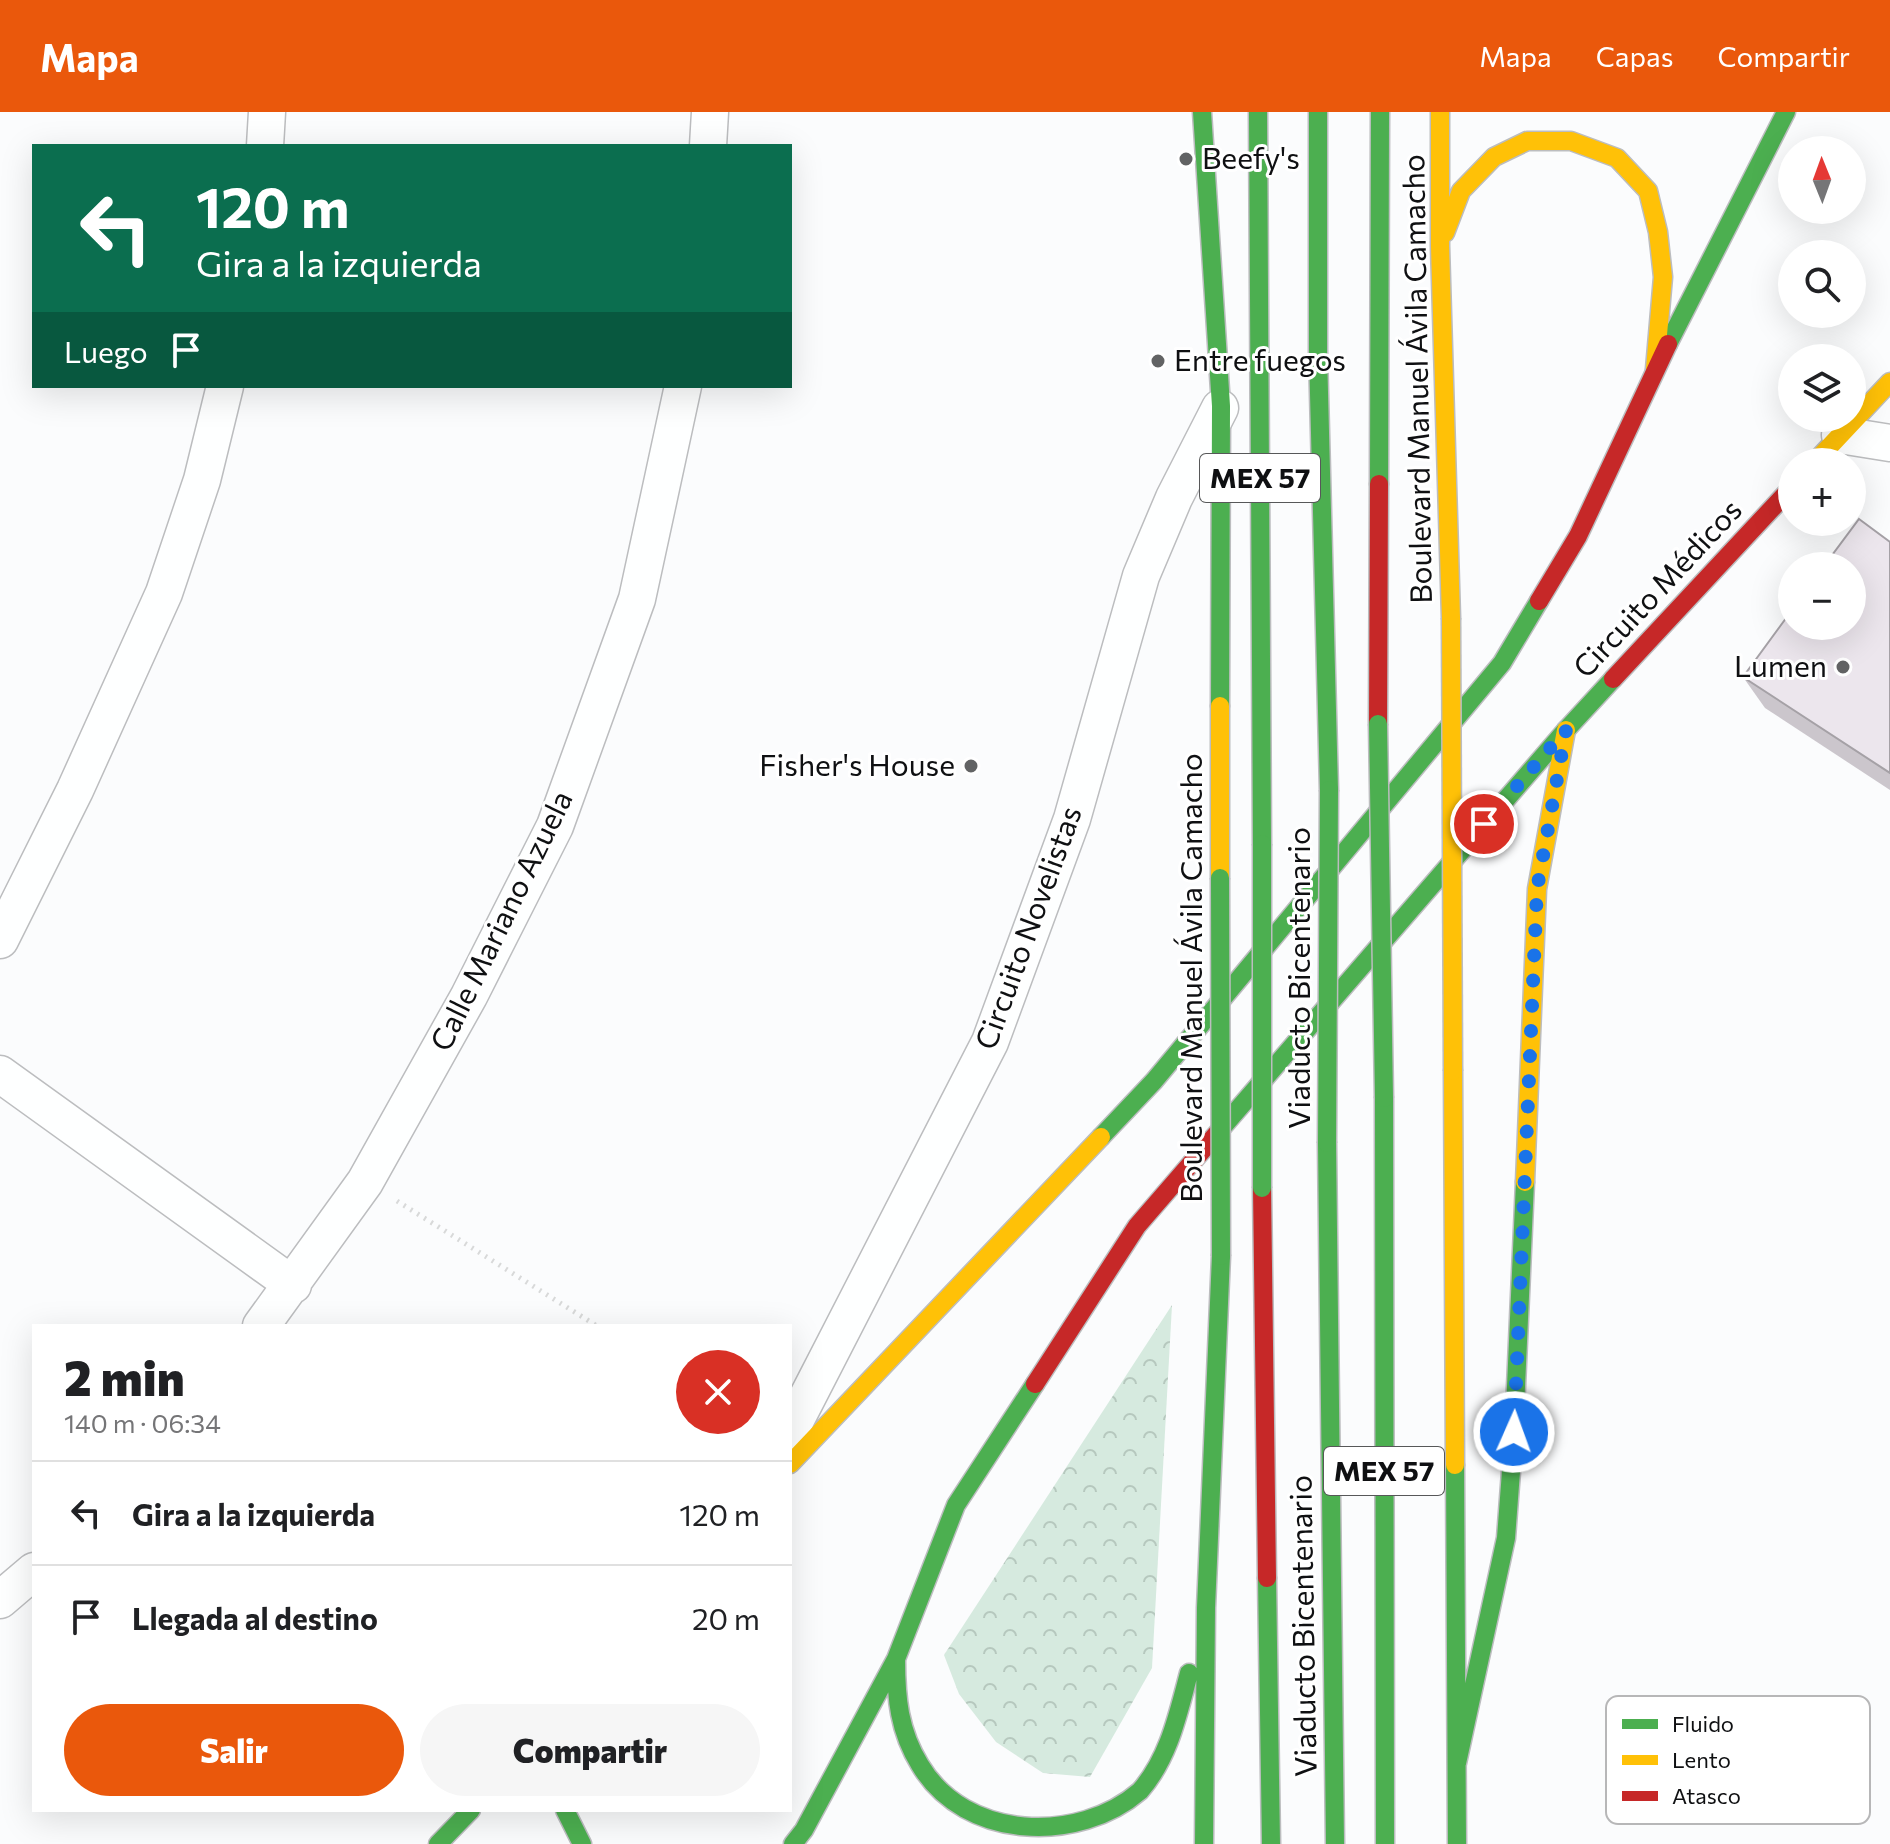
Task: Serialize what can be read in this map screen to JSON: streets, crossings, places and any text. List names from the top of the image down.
{
  "streets": {
    "main road": [
      "Boulevard Manuel Ávila Camacho",
      "MEX 57",
      "Circuito Médicos",
      "Viaducto Bicentenario"
    ],
    "street": ["Calle Mariano Azuela", "Circuito Novelistas"]
  },
  "crossings": [
    ["Boulevard Manuel Ávila Camacho", "Circuito Novelistas"]
  ],
  "places": [
    "Beefy's",
    "Entre fuegos",
    "Lumen",
    "Fisher's House"
  ],
  "legend": ["Fluido", "Lento", "Atasco"],
  "north": "top",
  "page": {
    "header": "Mapa",
    "nav": ["Mapa", "Capas", "Compartir"],
    "map_buttons": ["+", "−"],
    "turn": ["120 m", "Gira a la izquierda"],
    "then": "Luego",
    "heading": ["2 min", "140 m · 06:34"],
    "list": [
      {
        "name": "Gira a la izquierda",
        "value": "120 m"
      },
      {
        "name": "Llegada al destino",
        "value": "20 m"
      }
    ],
    "buttons": ["Salir", "Compartir"]
  }
}
